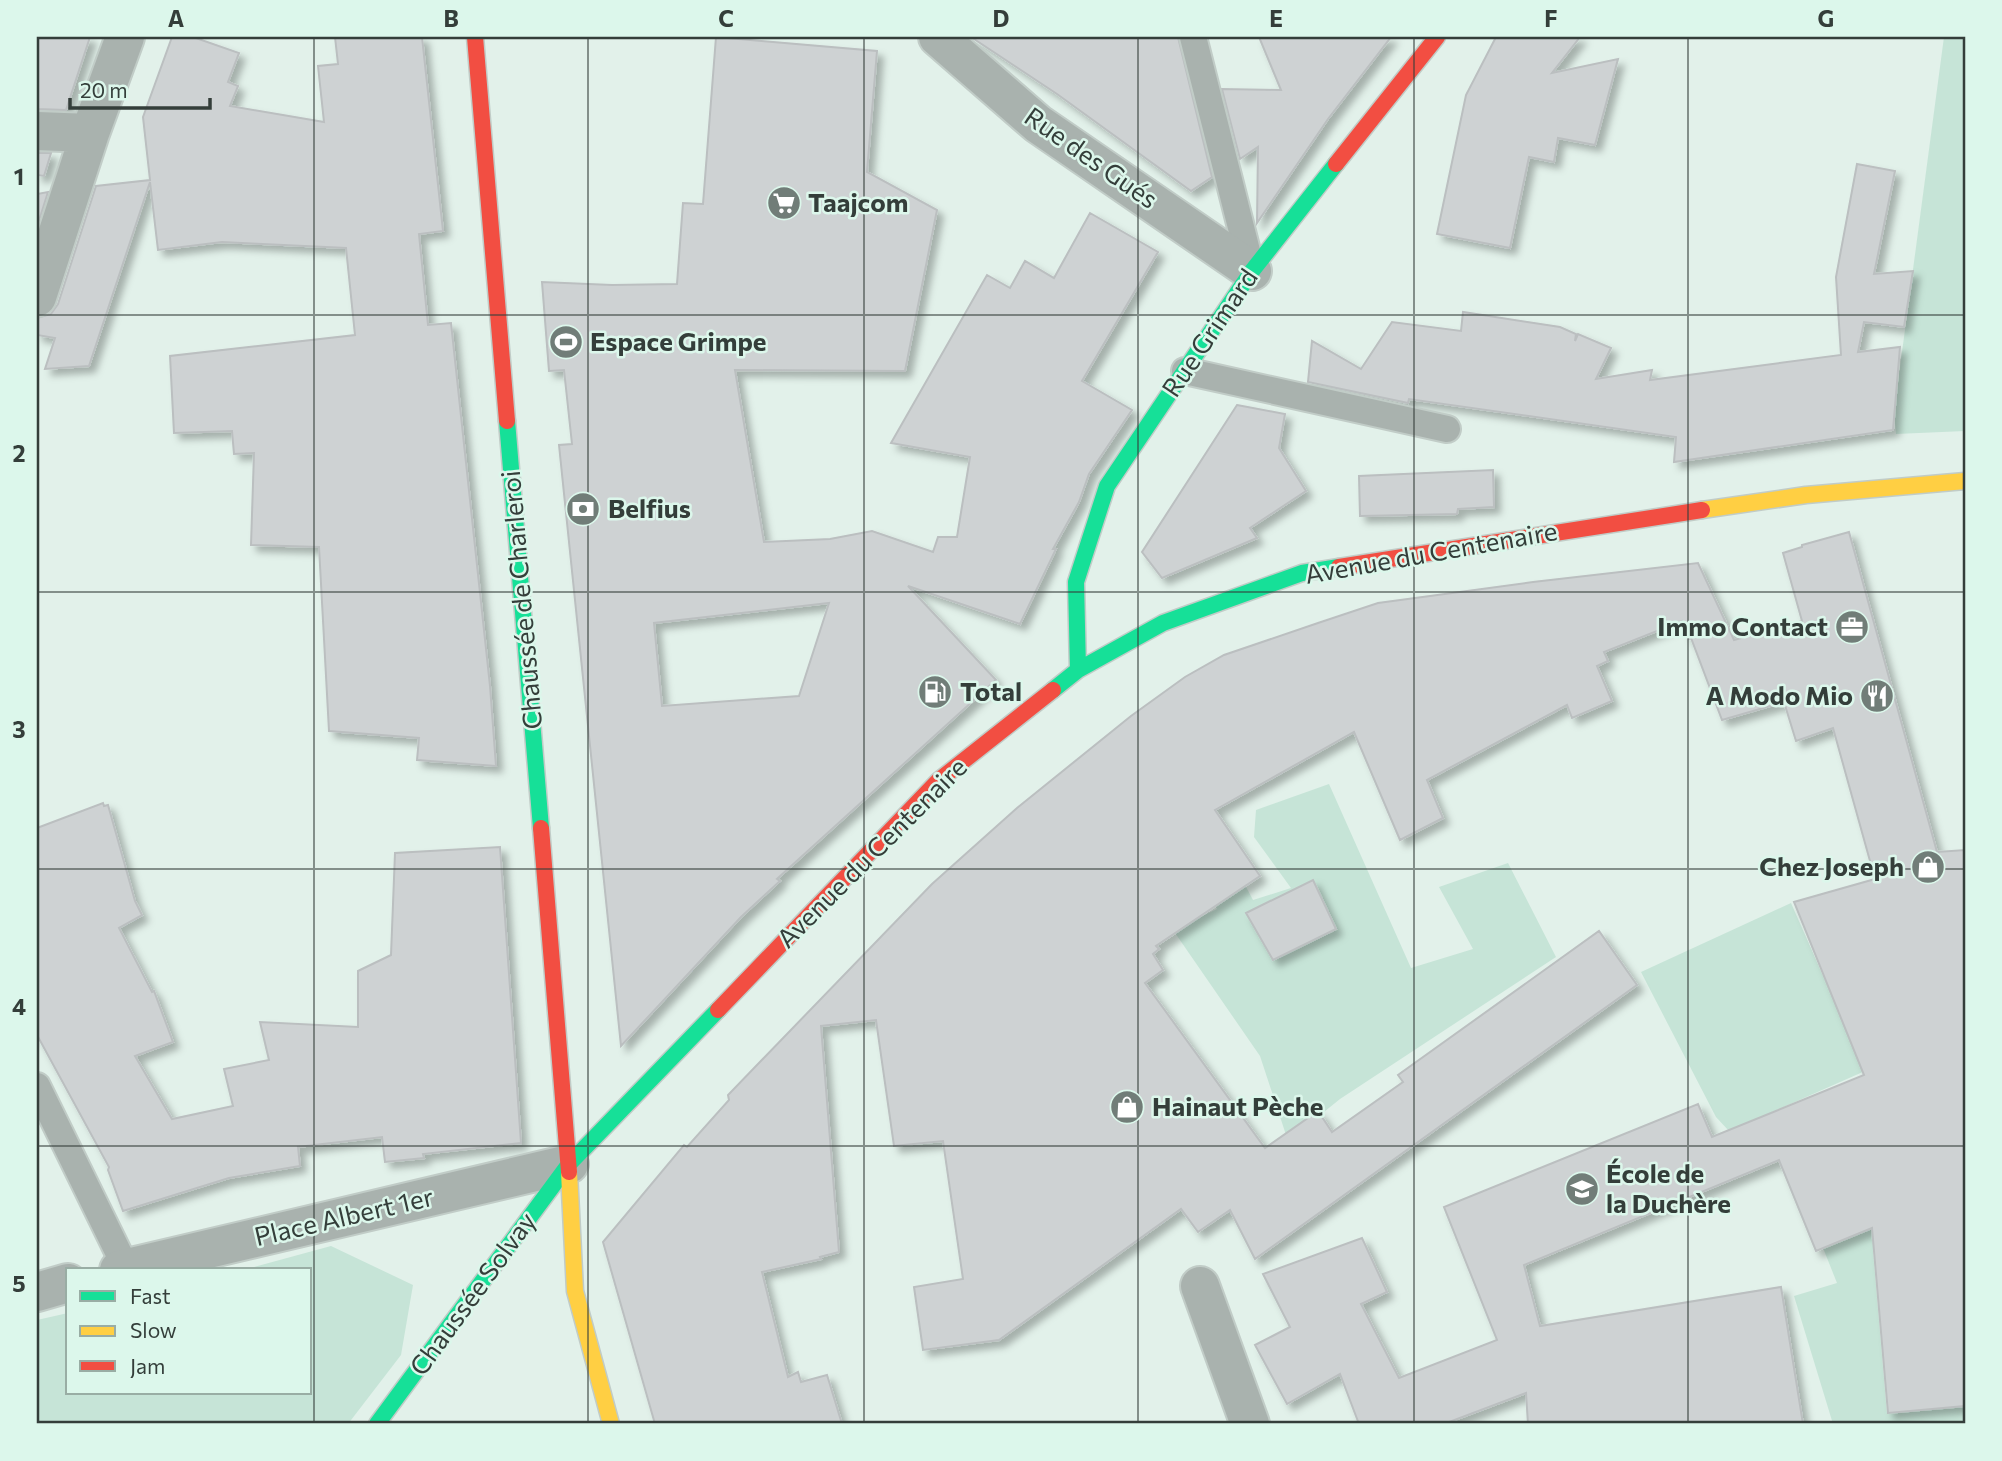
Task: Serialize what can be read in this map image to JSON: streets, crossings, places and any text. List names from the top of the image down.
{
  "streets": {
    "main road": [
      "Rue Grimard",
      "Avenue du Centenaire",
      "Chaussée de Charleroi",
      "Chaussée Solvay"
    ],
    "street": ["Rue des Gués", "Place Albert 1er"]
  },
  "crossings": [
    ["Rue des Gués", "Rue Grimard"],
    ["Rue Grimard", "Avenue du Centenaire"],
    ["Avenue du Centenaire", "Chaussée de Charleroi"],
    ["Avenue du Centenaire", "Place Albert 1er"],
    ["Avenue du Centenaire", "Chaussée Solvay"],
    ["Chaussée de Charleroi", "Place Albert 1er"],
    ["Chaussée de Charleroi", "Chaussée Solvay"],
    ["Place Albert 1er", "Chaussée Solvay"]
  ],
  "places": {
    "supermarket": ["Taajcom"],
    "sports": ["Espace Grimpe"],
    "bank": ["Belfius"],
    "office": ["Immo Contact"],
    "fuel station": ["Total"],
    "restaurant": ["A Modo Mio"],
    "shop": ["Chez Joseph", "Hainaut Pèche"],
    "school or university": ["École de la Duchère"]
  },
  "legend": ["Fast", "Slow", "Jam"],
  "scale_bar": "20 m",
  "grid": {
    "columns": [
      "A",
      "B",
      "C",
      "D",
      "E",
      "F",
      "G"
    ],
    "rows": [
      "1",
      "2",
      "3",
      "4",
      "5"
    ]
  }
}
